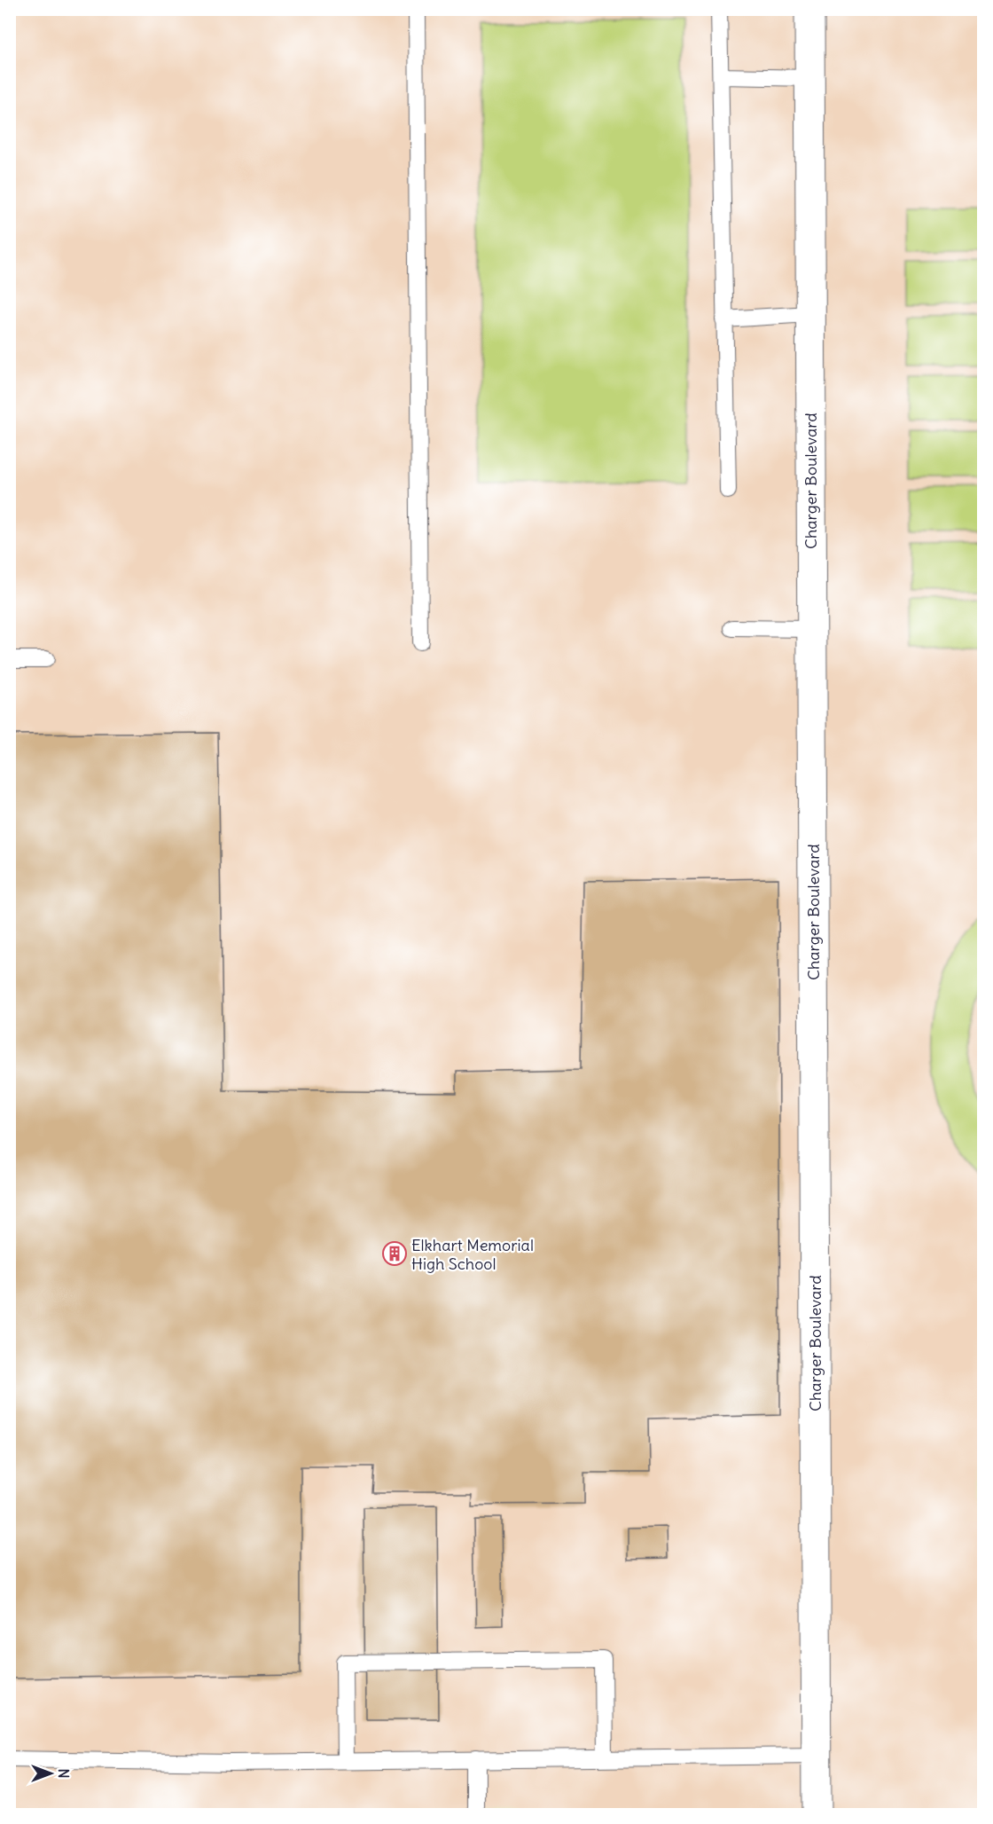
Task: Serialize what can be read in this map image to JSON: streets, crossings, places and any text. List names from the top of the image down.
{
  "streets": {
    "street": ["Charger Boulevard"]
  },
  "places": {
    "building": ["Elkhart Memorial High School"]
  },
  "north": "right"
}
